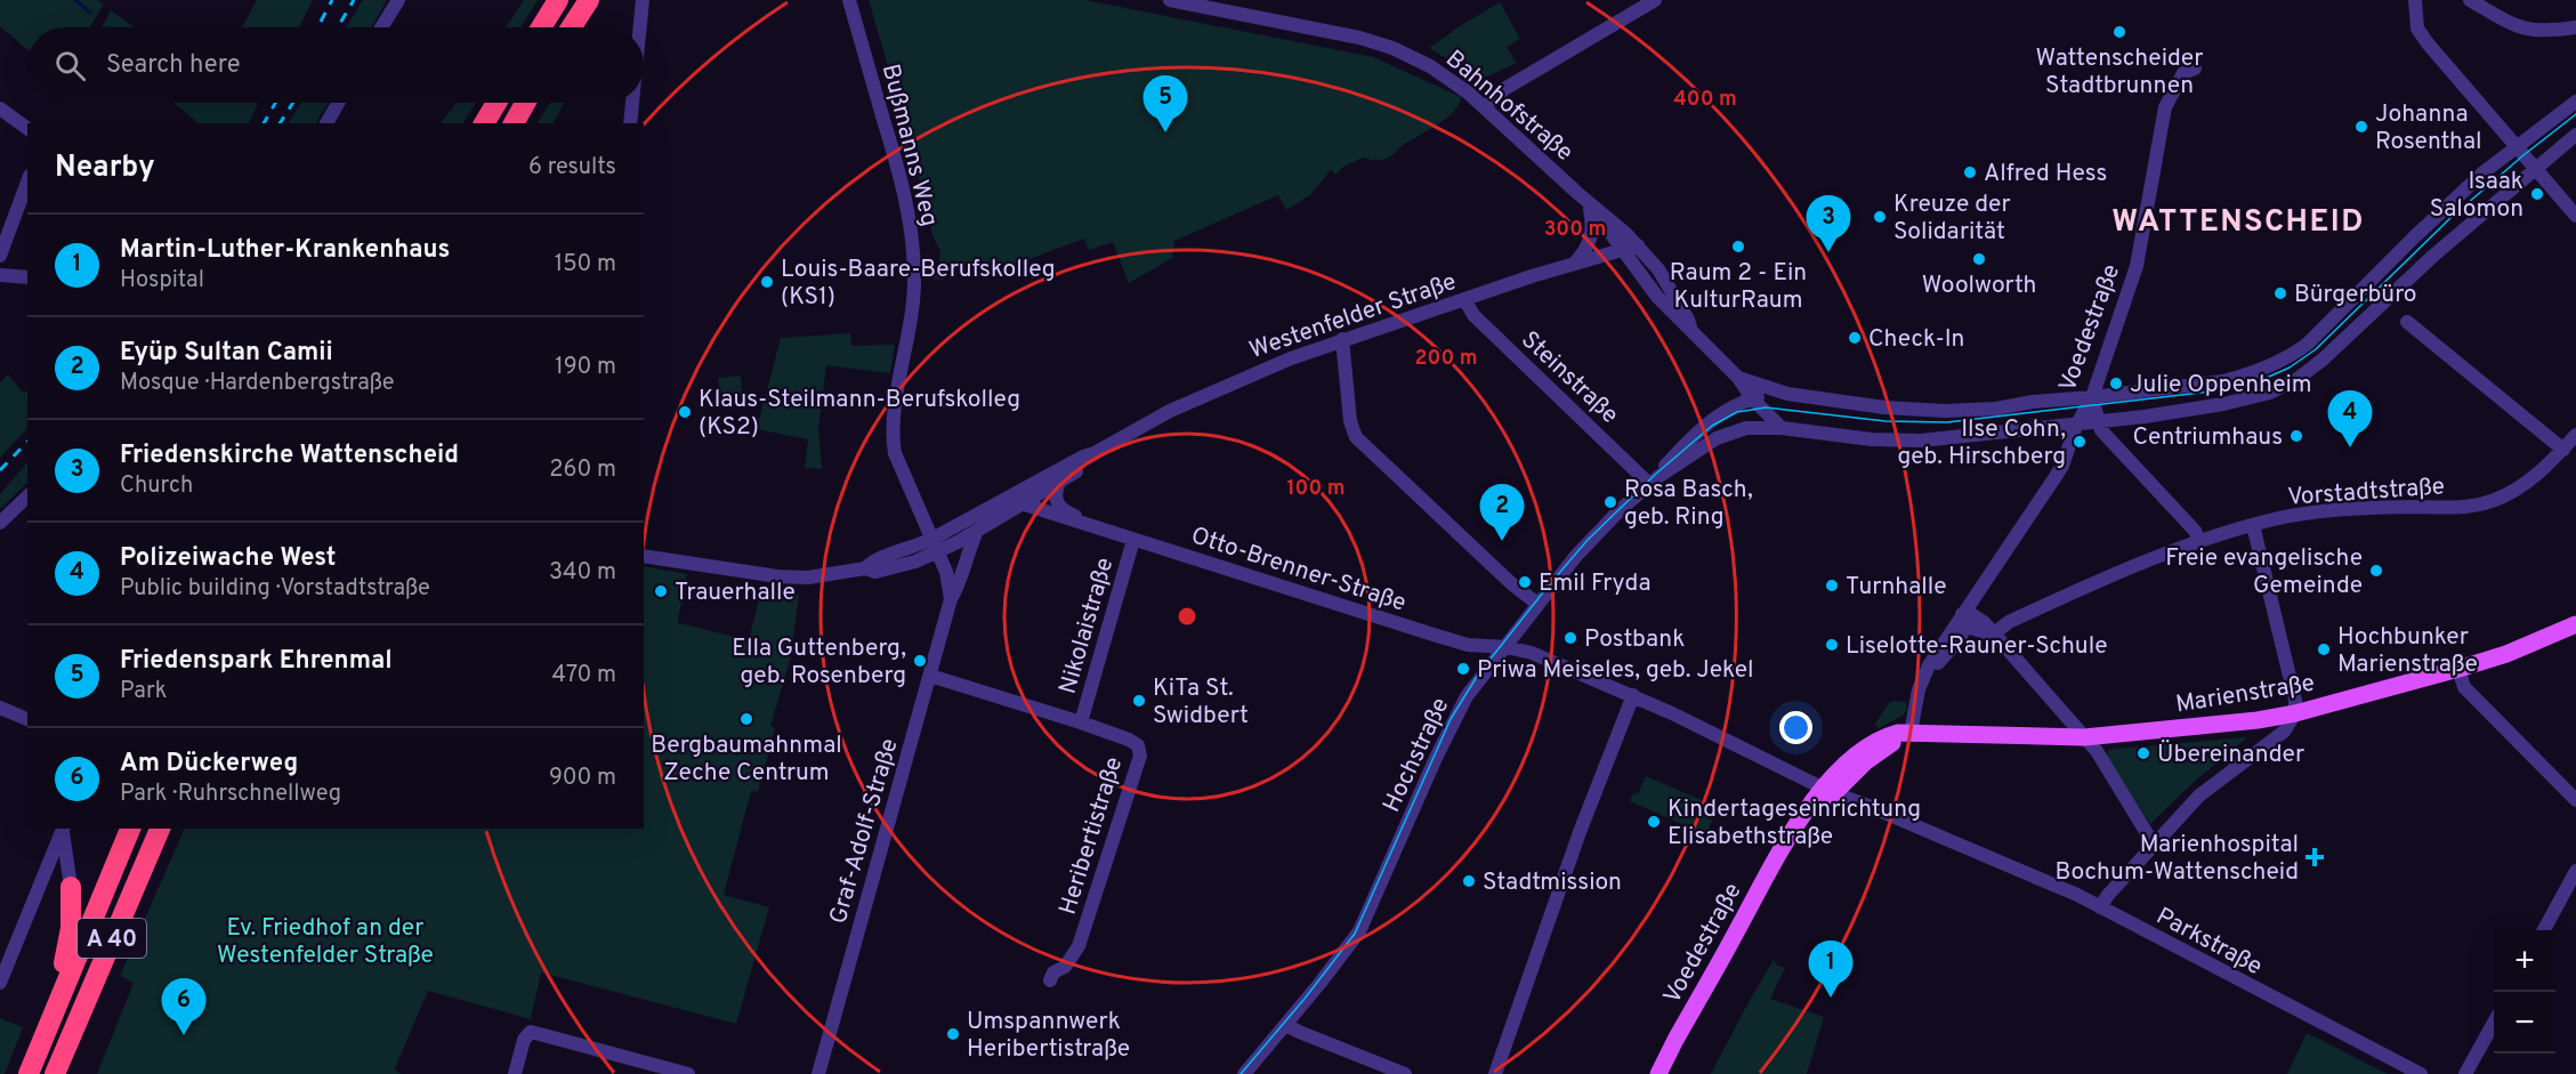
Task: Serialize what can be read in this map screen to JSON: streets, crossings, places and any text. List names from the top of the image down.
{
  "streets": {
    "highway": ["A 40"],
    "main road": ["Voedestraße", "Marienstraße"],
    "street": [
      "Bahnhofstraße",
      "Bußmanns Weg",
      "Westenfelder Straße",
      "Steinstraße",
      "Vorstadtstraße",
      "Otto-Brenner-Straße",
      "Nikolaistraße",
      "Hochstraße",
      "Graf-Adolf-Straße",
      "Heribertistraße",
      "Parkstraße"
    ]
  },
  "crossings": [
    ["Bahnhofstraße", "Westenfelder Straße"],
    ["Bahnhofstraße", "Hochstraße"],
    ["Bußmanns Weg", "Westenfelder Straße"],
    ["Bußmanns Weg", "Graf-Adolf-Straße"],
    ["Westenfelder Straße", "Steinstraße"],
    ["Westenfelder Straße", "Otto-Brenner-Straße"],
    ["Westenfelder Straße", "Graf-Adolf-Straße"],
    ["Voedestraße", "Marienstraße"],
    ["Voedestraße", "Hochstraße"],
    ["Voedestraße", "Parkstraße"],
    ["Steinstraße", "Hochstraße"],
    ["Otto-Brenner-Straße", "Nikolaistraße"],
    ["Otto-Brenner-Straße", "Hochstraße"],
    ["Otto-Brenner-Straße", "Parkstraße"],
    ["Nikolaistraße", "Heribertistraße"],
    ["Graf-Adolf-Straße", "Heribertistraße"]
  ],
  "districts": ["WATTENSCHEID"],
  "parks": ["Ev. Friedhof an der Westenfelder Straße"],
  "places": {
    "other": [
      "Wattenscheider Stadtbrunnen",
      "Johanna Rosenthal",
      "Alfred Hess",
      "Isaak Salomon",
      "Kreuze der Solidarität",
      "Raum 2 - Ein KulturRaum",
      "Woolworth",
      "Louis-Baare-Berufskolleg (KS1)",
      "Bürgerbüro",
      "Check-In",
      "Julie Oppenheim",
      "Klaus-Steilmann-Berufskolleg (KS2)",
      "Centriumhaus",
      "Ilse Cohn, geb. Hirschberg",
      "Rosa Basch, geb. Ring",
      "Freie evangelische Gemeinde",
      "Emil Fryda",
      "Turnhalle",
      "Trauerhalle",
      "Postbank",
      "Liselotte-Rauner-Schule",
      "Hochbunker Marienstraße",
      "Ella Guttenberg, geb. Rosenberg",
      "Priwa Meiseles, geb. Jekel",
      "KiTa St. Swidbert",
      "Bergbaumahnmal Zeche Centrum",
      "Übereinander",
      "Kindertageseinrichtung Elisabethstraße",
      "Stadtmission",
      "Umspannwerk Heribertistraße"
    ],
    "health": ["Marienhospital Bochum-Wattenscheid"]
  },
  "page": {
    "search": "Search here",
    "pins": [
      "5",
      "3",
      "4",
      "2",
      "1",
      "6"
    ],
    "heading": ["Nearby", "6 results"],
    "list": [
      {
        "mark": "1",
        "name": "Martin-Luther-Krankenhaus",
        "note": "Hospital",
        "value": "150 m"
      },
      {
        "mark": "2",
        "name": "Eyüp Sultan Camii",
        "note": "Mosque · Hardenbergstraße",
        "value": "190 m"
      },
      {
        "mark": "3",
        "name": "Friedenskirche Wattenscheid",
        "note": "Church",
        "value": "260 m"
      },
      {
        "mark": "4",
        "name": "Polizeiwache West",
        "note": "Public building · Vorstadtstraße",
        "value": "340 m"
      },
      {
        "mark": "5",
        "name": "Friedenspark Ehrenmal",
        "note": "Park",
        "value": "470 m"
      },
      {
        "mark": "6",
        "name": "Am Dückerweg",
        "note": "Park · Ruhrschnellweg",
        "value": "900 m"
      }
    ],
    "map_buttons": ["+", "−"]
  },
  "rings": [
    "400 m",
    "300 m",
    "200 m",
    "100 m"
  ]
}
